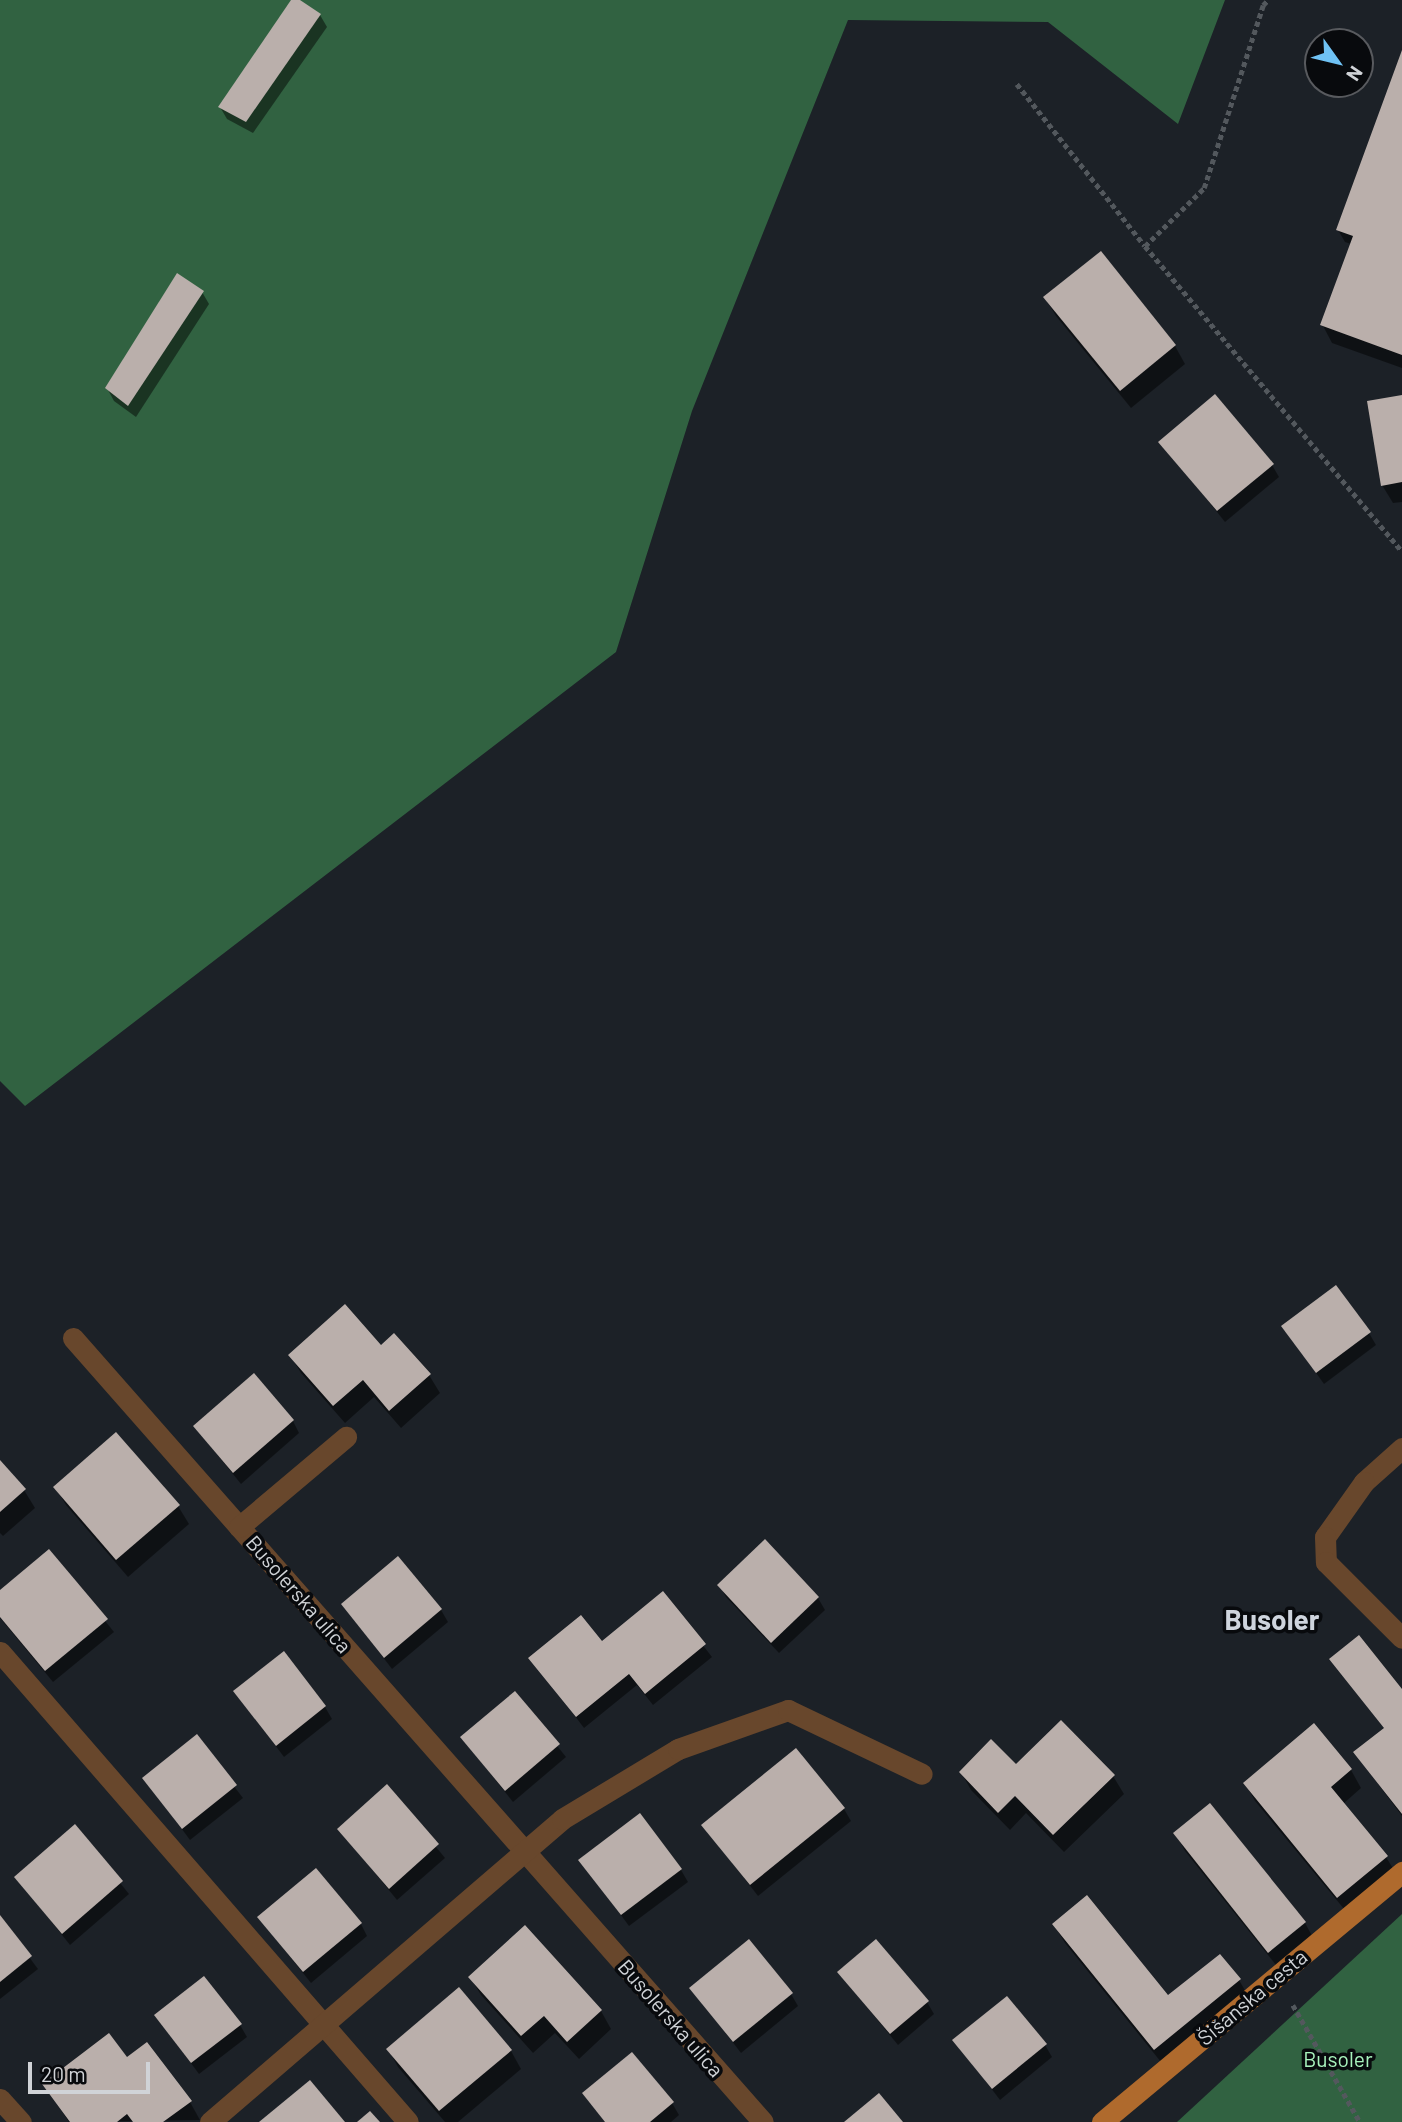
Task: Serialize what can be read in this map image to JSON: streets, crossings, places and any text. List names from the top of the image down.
{
  "streets": {
    "main road": ["Šišanska cesta"],
    "street": ["Busolerska ulica"]
  },
  "districts": ["Busoler"],
  "parks": ["Busoler"],
  "scale_bar": "20 m",
  "north": "bottom right"
}
